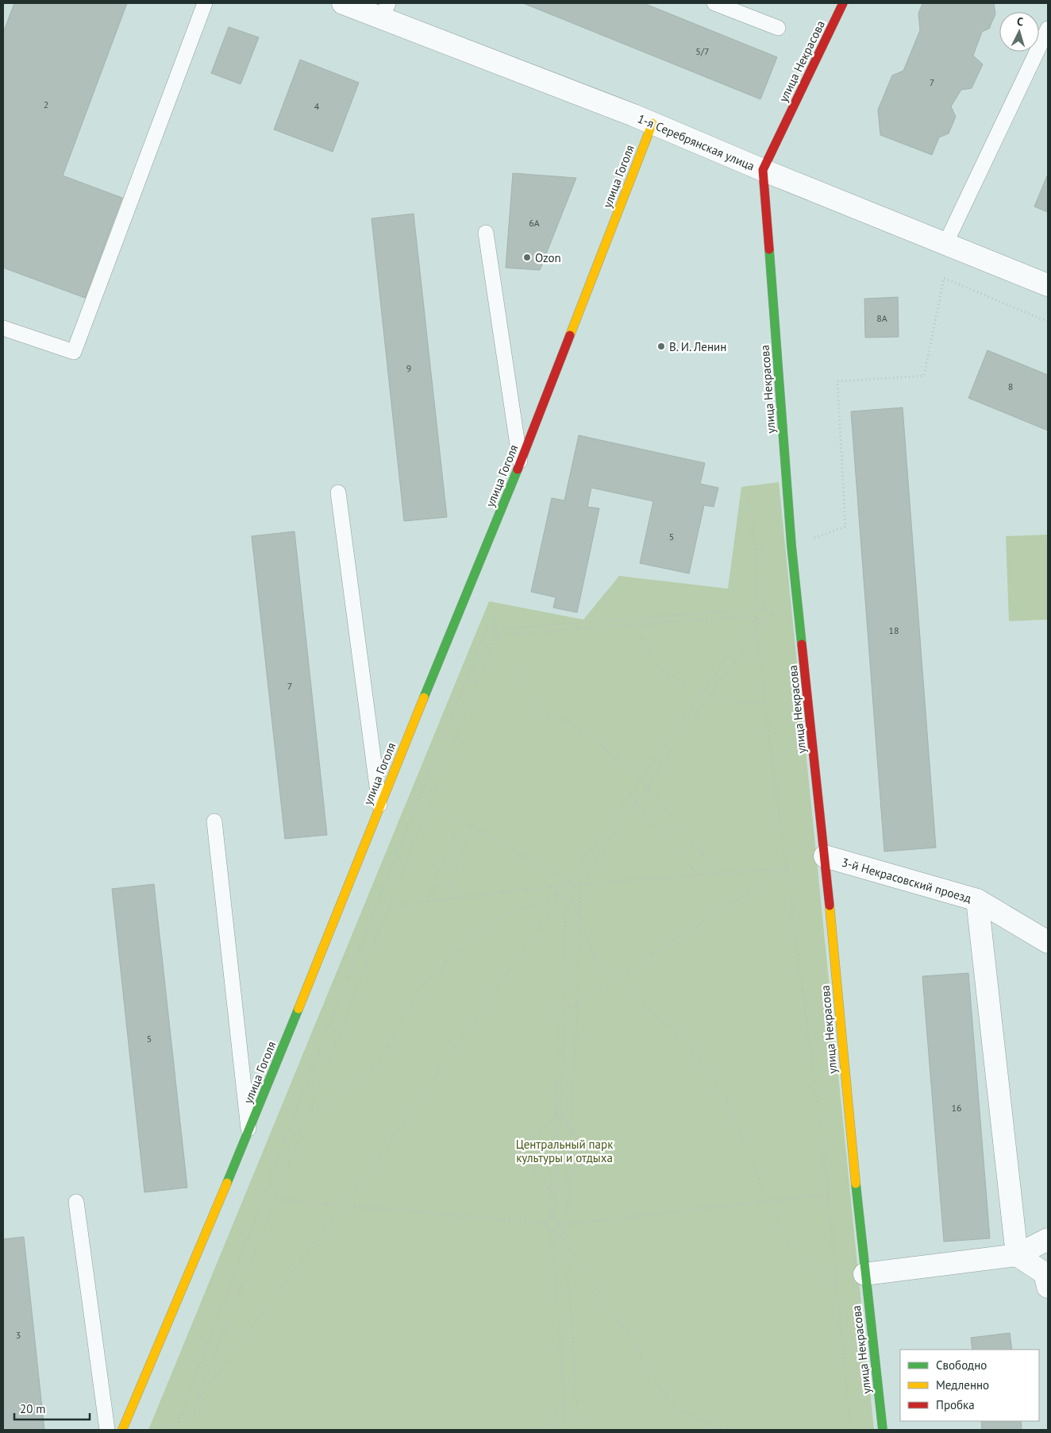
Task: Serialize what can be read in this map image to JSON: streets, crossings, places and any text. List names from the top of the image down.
{
  "streets": {
    "street": [
      "улица Некрасова",
      "1-я Серебрянская улица",
      "улица Гоголя",
      "3-й Некрасовский проезд"
    ]
  },
  "crossings": [
    ["улица Некрасова", "1-я Серебрянская улица"],
    ["улица Некрасова", "3-й Некрасовский проезд"],
    ["1-я Серебрянская улица", "улица Гоголя"]
  ],
  "parks": ["Центральный парк культуры и отдыха"],
  "places": ["Ozon", "В. И. Ленин"],
  "house_numbers": [
    "5/7",
    "7",
    "2",
    "4",
    "6А",
    "8А",
    "9",
    "8",
    "5",
    "18",
    "7",
    "5",
    "16",
    "3"
  ],
  "legend": ["Свободно", "Медленно", "Пробка"],
  "scale_bar": "20 m",
  "north": "top"
}
